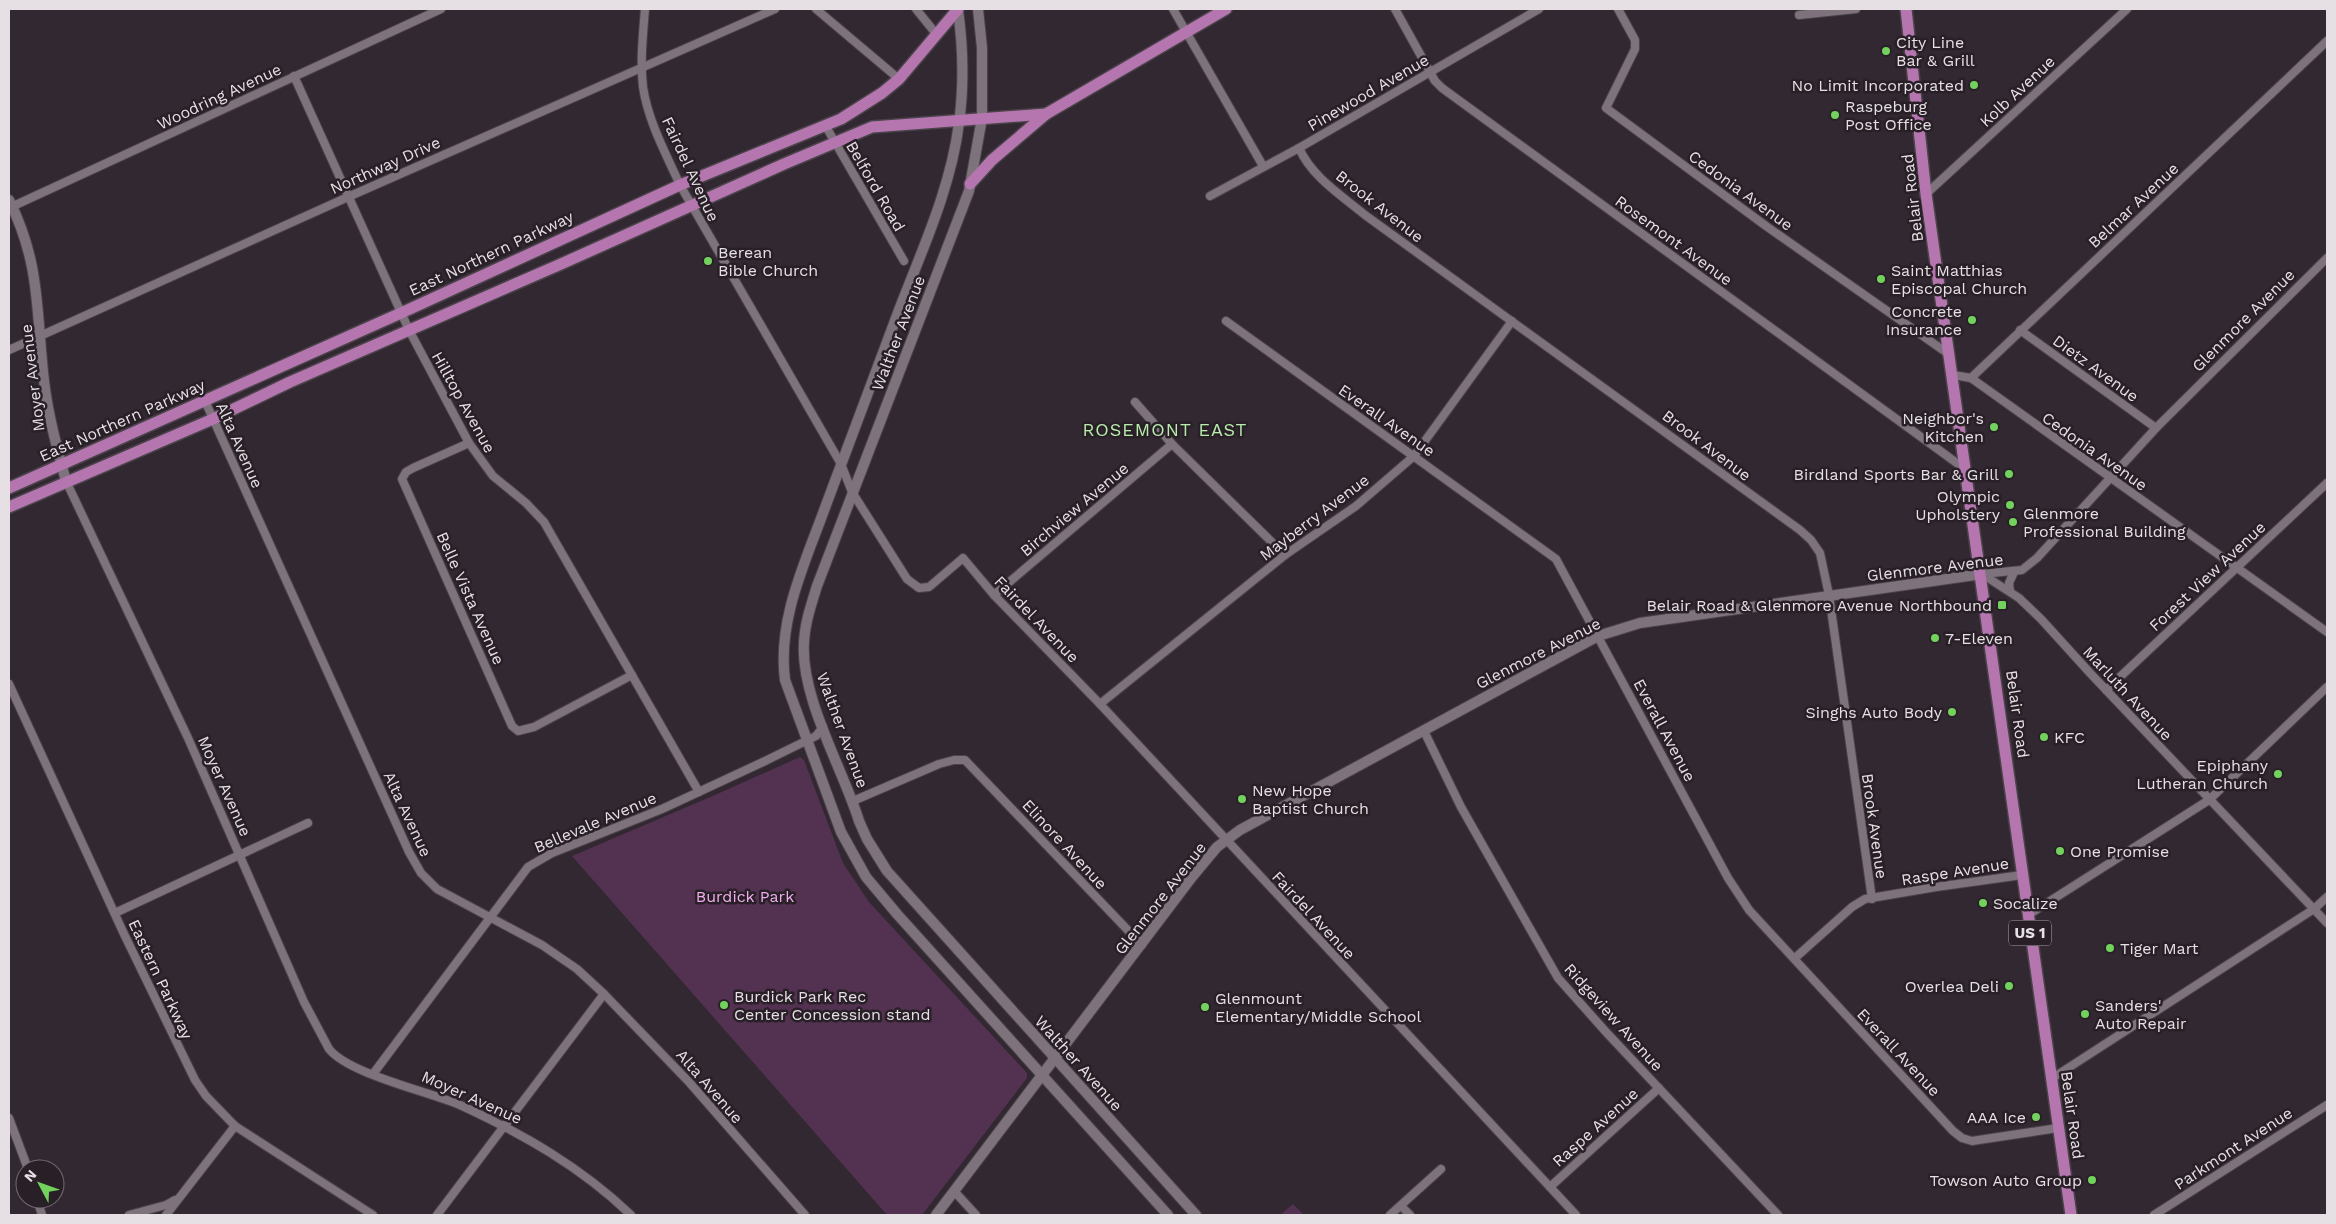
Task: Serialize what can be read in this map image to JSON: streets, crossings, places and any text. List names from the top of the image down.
{
  "streets": {
    "main road": [
      "Belair Road",
      "East Northern Parkway",
      "Glenmore Avenue",
      "Walther Avenue",
      "Moyer Avenue",
      "US 1"
    ],
    "street": [
      "Kolb Avenue",
      "Pinewood Avenue",
      "Woodring Avenue",
      "Northway Drive",
      "Fairdel Avenue",
      "Belford Road",
      "Cedonia Avenue",
      "Belmar Avenue",
      "Brook Avenue",
      "Rosemont Avenue",
      "Dietz Avenue",
      "Hilltop Avenue",
      "Everall Avenue",
      "Alta Avenue",
      "Birchview Avenue",
      "Mayberry Avenue",
      "Forest View Avenue",
      "Belle Vista Avenue",
      "Marluth Avenue",
      "Bellevale Avenue",
      "Elinore Avenue",
      "Raspe Avenue",
      "Eastern Parkway",
      "Ridgeview Avenue",
      "Parkmont Avenue"
    ]
  },
  "crossings": [
    ["Kolb Avenue", "Belair Road"],
    ["Pinewood Avenue", "Brook Avenue"],
    ["Pinewood Avenue", "Rosemont Avenue"],
    ["Woodring Avenue", "Moyer Avenue"],
    ["Woodring Avenue", "Hilltop Avenue"],
    ["Northway Drive", "Fairdel Avenue"],
    ["Northway Drive", "Moyer Avenue"],
    ["Northway Drive", "Hilltop Avenue"],
    ["Fairdel Avenue", "East Northern Parkway"],
    ["Fairdel Avenue", "Glenmore Avenue"],
    ["Fairdel Avenue", "Walther Avenue"],
    ["Fairdel Avenue", "Birchview Avenue"],
    ["Fairdel Avenue", "Mayberry Avenue"],
    ["Fairdel Avenue", "Raspe Avenue"],
    ["Belford Road", "East Northern Parkway"],
    ["Cedonia Avenue", "Belair Road"],
    ["Cedonia Avenue", "Belmar Avenue"],
    ["Cedonia Avenue", "Glenmore Avenue"],
    ["Cedonia Avenue", "Forest View Avenue"],
    ["Belair Road", "Rosemont Avenue"],
    ["Belair Road", "Glenmore Avenue"],
    ["Belair Road", "Everall Avenue"],
    ["Belair Road", "Marluth Avenue"],
    ["Belair Road", "Raspe Avenue"],
    ["Belmar Avenue", "Dietz Avenue"],
    ["Brook Avenue", "Glenmore Avenue"],
    ["Brook Avenue", "Mayberry Avenue"],
    ["Brook Avenue", "Raspe Avenue"],
    ["East Northern Parkway", "Walther Avenue"],
    ["East Northern Parkway", "Moyer Avenue"],
    ["East Northern Parkway", "Hilltop Avenue"],
    ["East Northern Parkway", "Alta Avenue"],
    ["Glenmore Avenue", "Walther Avenue"],
    ["Glenmore Avenue", "Dietz Avenue"],
    ["Glenmore Avenue", "Everall Avenue"],
    ["Glenmore Avenue", "Marluth Avenue"],
    ["Glenmore Avenue", "Elinore Avenue"],
    ["Glenmore Avenue", "Ridgeview Avenue"],
    ["Walther Avenue", "Bellevale Avenue"],
    ["Walther Avenue", "Elinore Avenue"],
    ["Moyer Avenue", "Bellevale Avenue"],
    ["Hilltop Avenue", "Belle Vista Avenue"],
    ["Hilltop Avenue", "Bellevale Avenue"],
    ["Everall Avenue", "Mayberry Avenue"],
    ["Everall Avenue", "Raspe Avenue"],
    ["Alta Avenue", "Bellevale Avenue"],
    ["Forest View Avenue", "Marluth Avenue"],
    ["Raspe Avenue", "Ridgeview Avenue"]
  ],
  "districts": ["ROSEMONT EAST"],
  "parks": ["Burdick Park"],
  "places": {
    "other": [
      "City Line Bar & Grill",
      "No Limit Incorporated",
      "Raspeburg Post Office",
      "Berean Bible Church",
      "Saint Matthias Episcopal Church",
      "Concrete Insurance",
      "Neighbor's Kitchen",
      "Birdland Sports Bar & Grill",
      "Olympic Upholstery",
      "Glenmore Professional Building",
      "7-Eleven",
      "Singhs Auto Body",
      "KFC",
      "Epiphany Lutheran Church",
      "New Hope Baptist Church",
      "One Promise",
      "Socalize",
      "Tiger Mart",
      "Overlea Deli",
      "Burdick Park Rec Center Concession stand",
      "Glenmount Elementary/Middle School",
      "Sanders' Auto Repair",
      "AAA Ice",
      "Towson Auto Group"
    ],
    "transit": ["Belair Road & Glenmore Avenue Northbound"]
  },
  "north": "top left"
}
